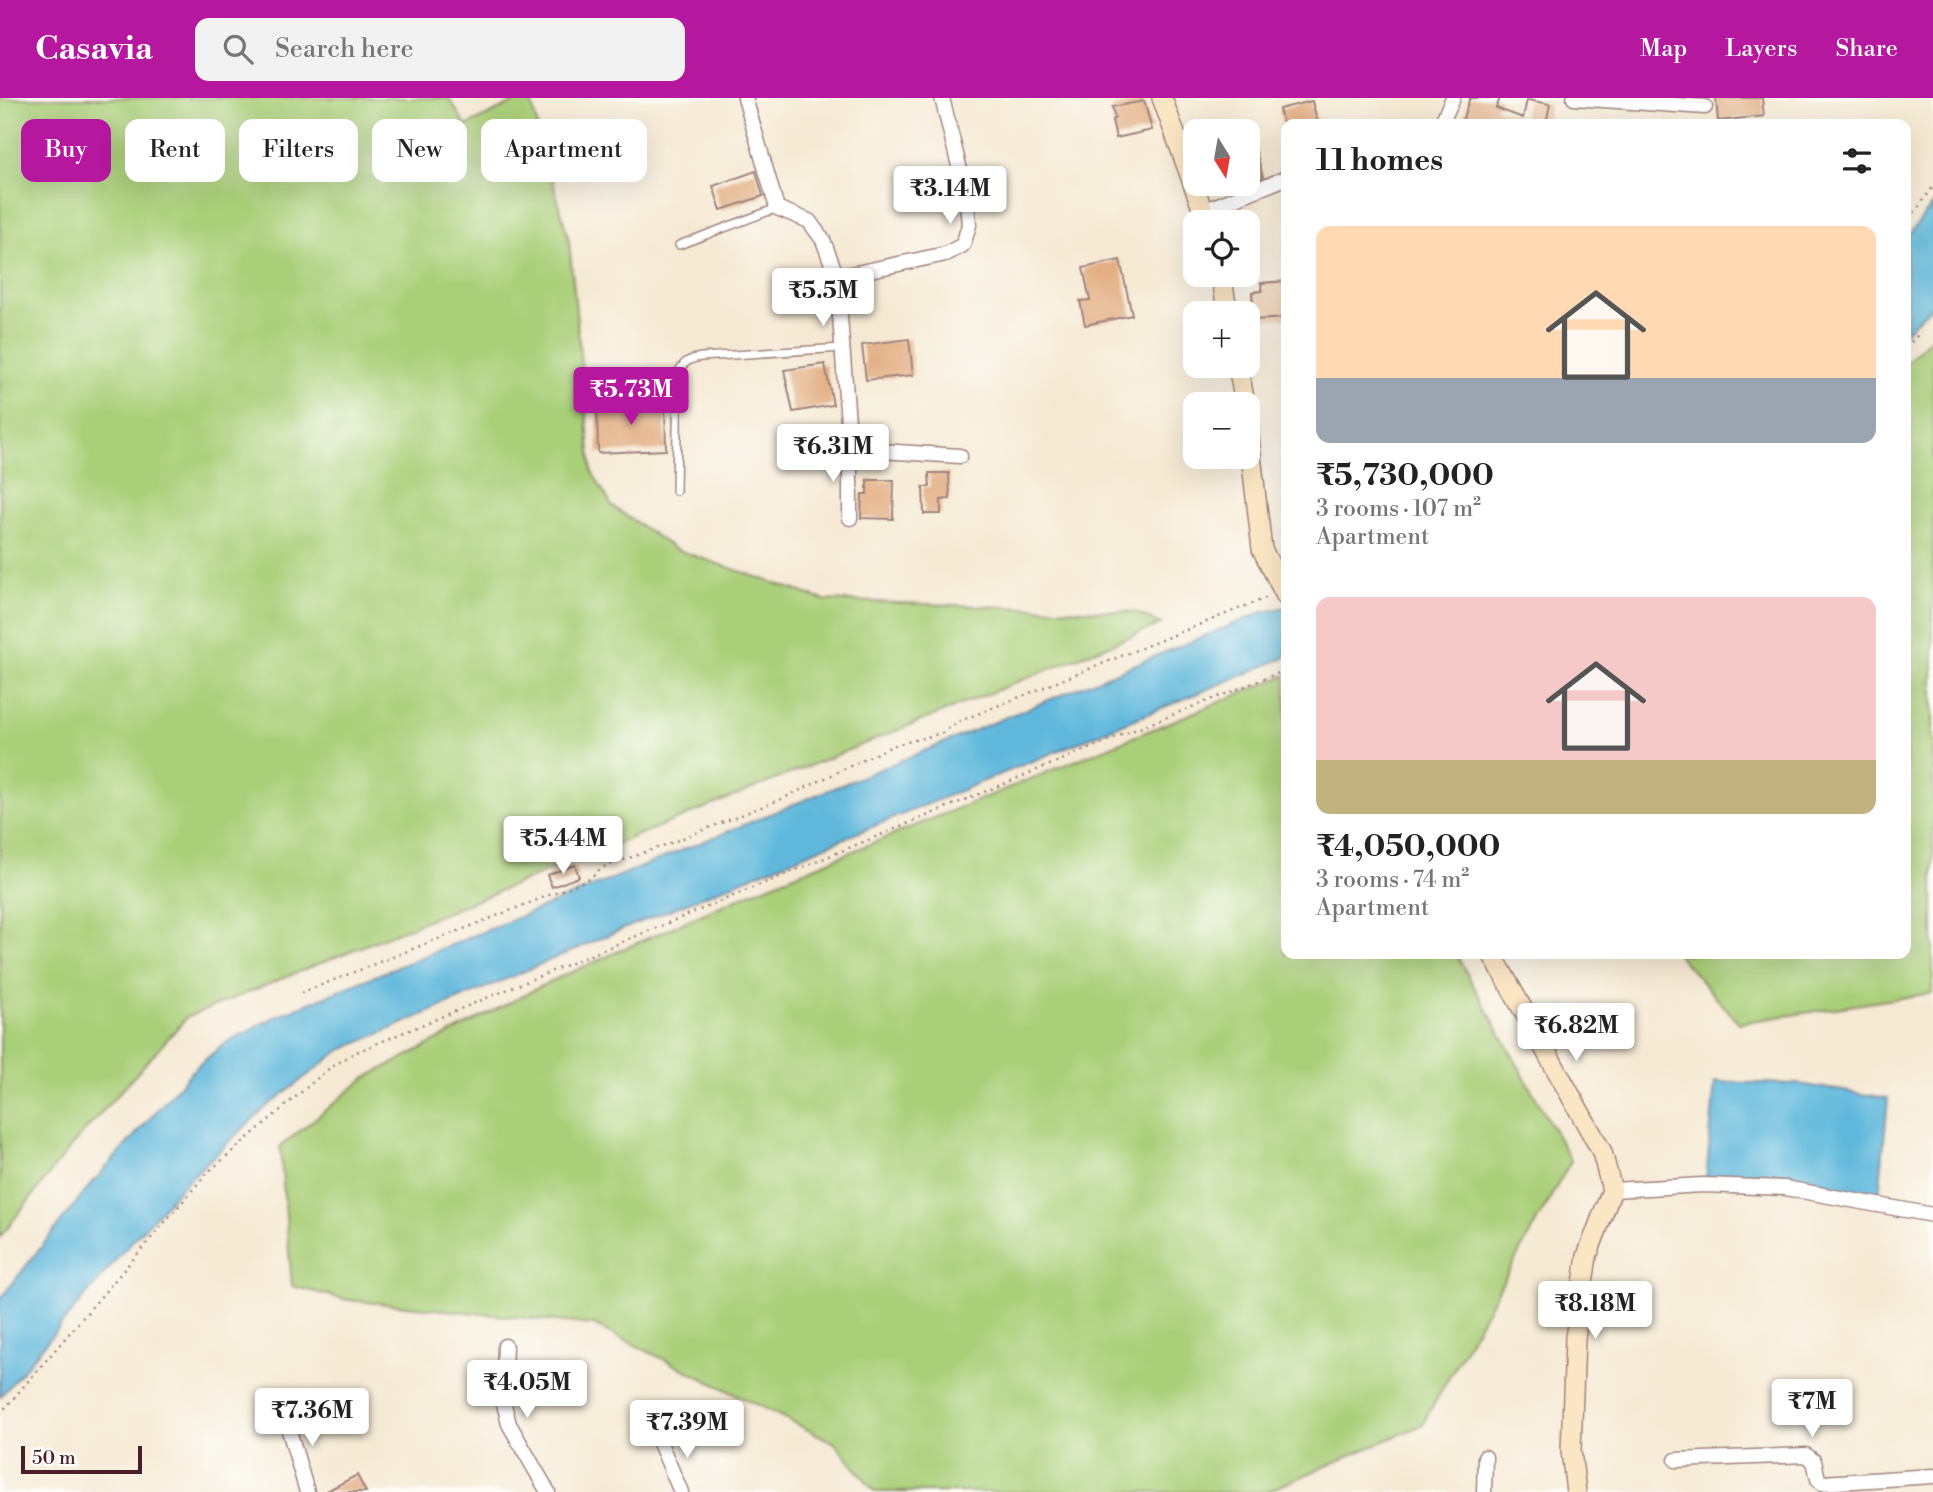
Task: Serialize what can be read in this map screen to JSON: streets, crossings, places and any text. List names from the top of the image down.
{
  "scale_bar": "50 m",
  "north": "bottom",
  "page": {
    "header": "Casavia",
    "search": "Search here",
    "nav": ["Map", "Layers", "Share"],
    "map_buttons": ["+", "−"],
    "chip": [
      "Buy",
      "Rent",
      "Filters",
      "New",
      "Apartment"
    ],
    "heading": "11 homes",
    "price": [
      "₹3.14M",
      "₹5.5M",
      "₹5.73M",
      "₹6.31M",
      "₹5.44M",
      "₹6.82M",
      "₹8.18M",
      "₹4.05M",
      "₹7M",
      "₹7.36M",
      "₹7.39M"
    ],
    "list": [
      {
        "name": "₹5,730,000",
        "note": "3 rooms · 107 m² · Apartment"
      },
      {
        "name": "₹4,050,000",
        "note": "3 rooms · 74 m² · Apartment"
      }
    ],
    "scale": "50 m"
  }
}
